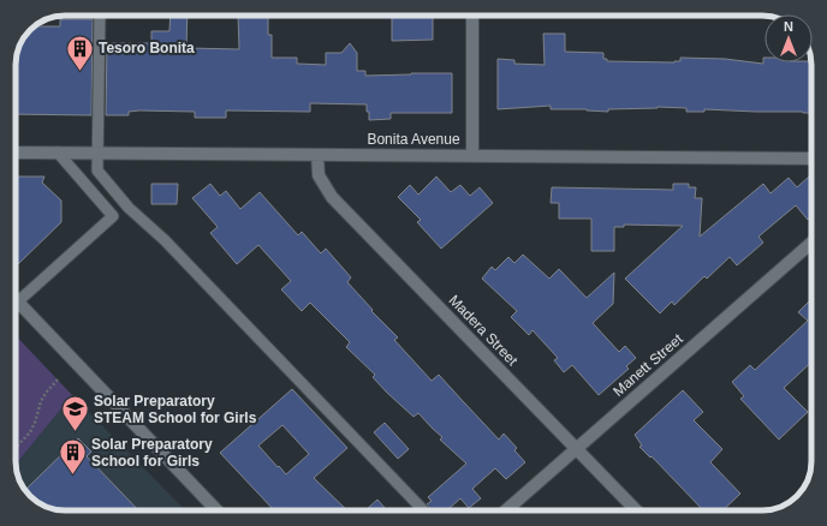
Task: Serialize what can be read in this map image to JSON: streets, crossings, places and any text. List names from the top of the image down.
{
  "streets": {
    "street": ["Bonita Avenue", "Madera Street", "Manett Street"]
  },
  "crossings": [
    ["Bonita Avenue", "Madera Street"],
    ["Madera Street", "Manett Street"]
  ],
  "places": {
    "building": ["Tesoro Bonita", "Solar Preparatory School for Girls"],
    "school or university": ["Solar Preparatory STEAM School for Girls"]
  },
  "north": "top"
}
